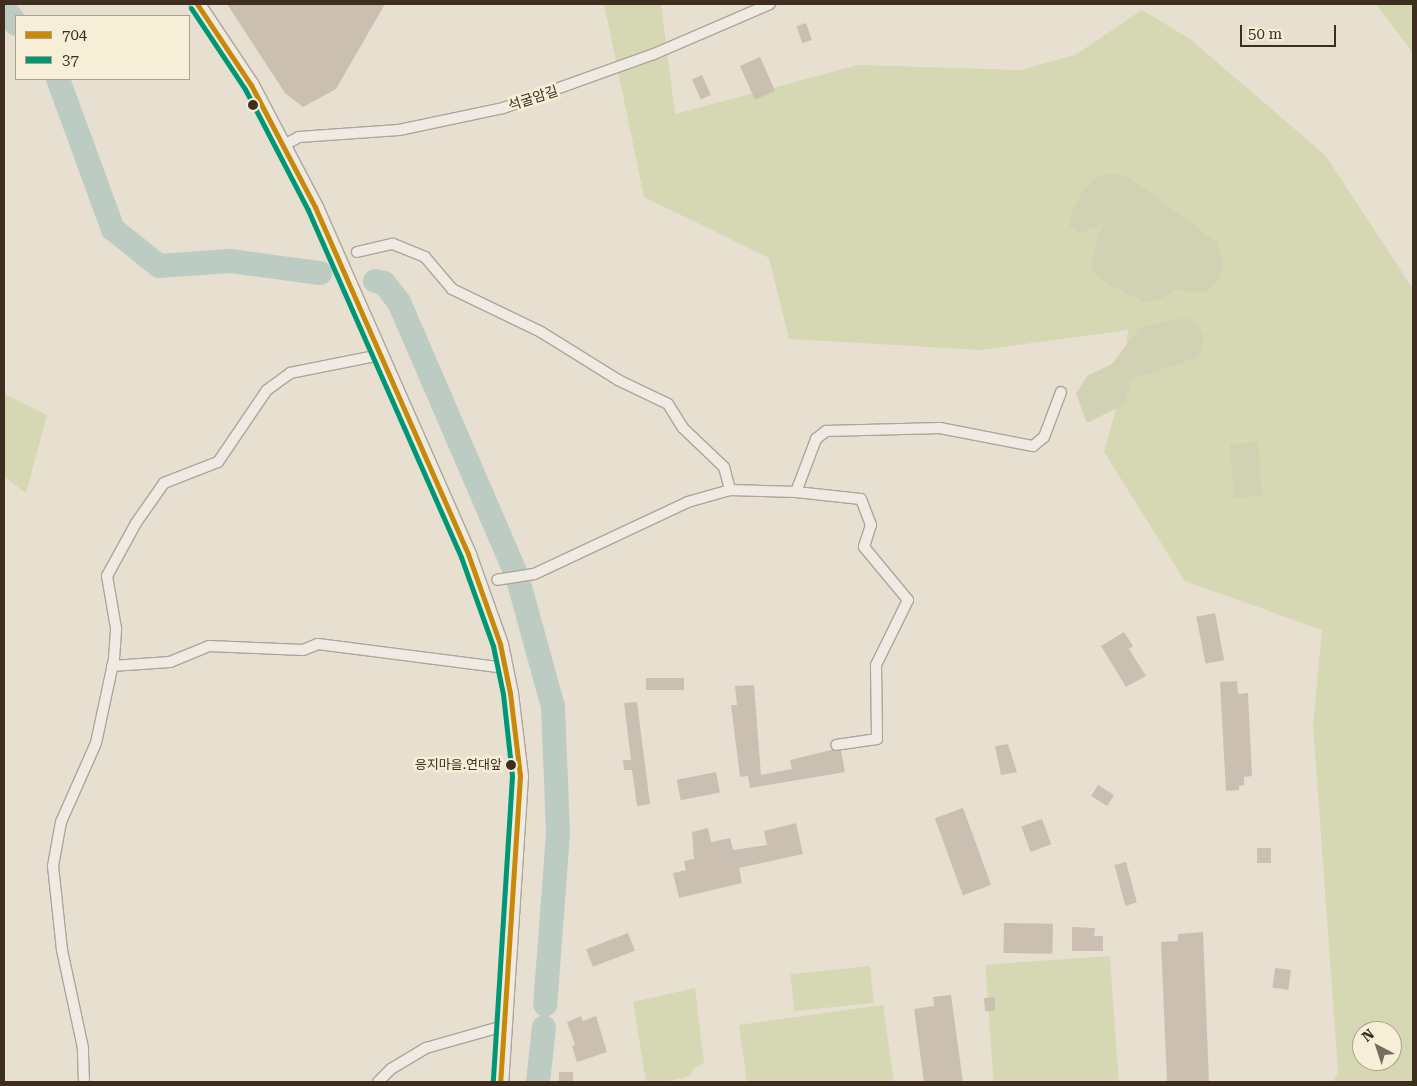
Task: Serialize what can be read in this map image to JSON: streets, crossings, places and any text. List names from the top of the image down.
{
  "streets": {
    "street": ["석굴암길"]
  },
  "places": ["응지마을.연대앞"],
  "lines": ["transit line 704", "transit line 37"],
  "legend": ["704", "37"],
  "scale_bar": "50 m",
  "north": "top left"
}
